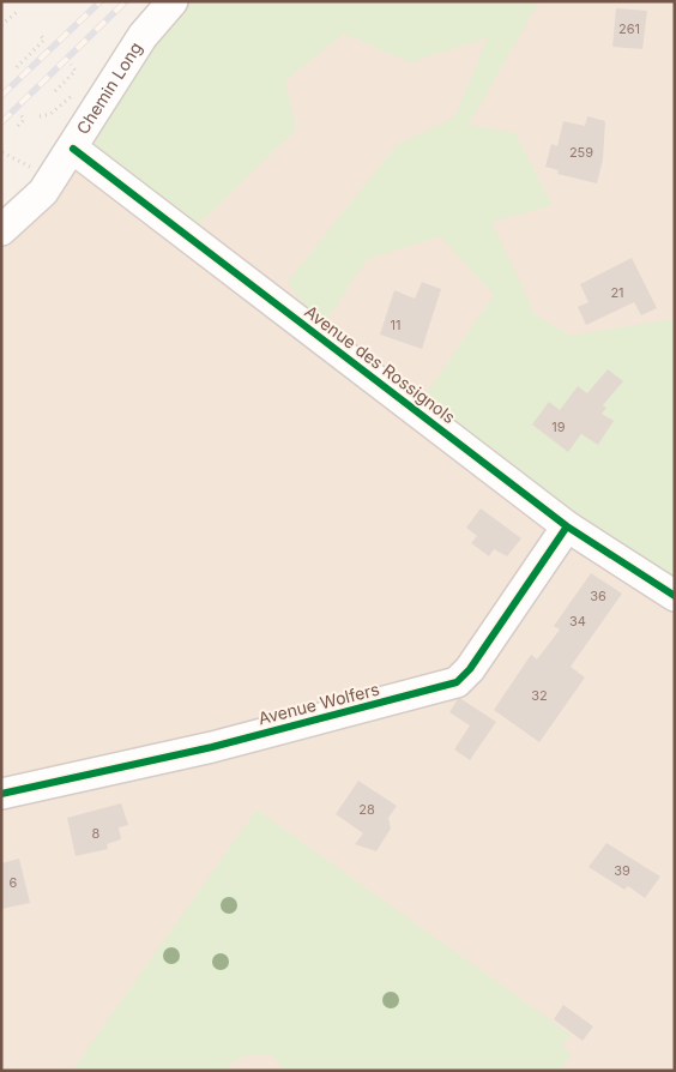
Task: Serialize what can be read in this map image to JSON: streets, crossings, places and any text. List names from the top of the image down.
{
  "streets": {
    "street": ["Chemin Long", "Avenue des Rossignols", "Avenue Wolfers"]
  },
  "crossings": [
    ["Chemin Long", "Avenue des Rossignols"],
    ["Avenue des Rossignols", "Avenue Wolfers"]
  ],
  "house_numbers": [
    "261",
    "259",
    "21",
    "11",
    "19",
    "36",
    "34",
    "32",
    "28",
    "8",
    "39",
    "6"
  ]
}
